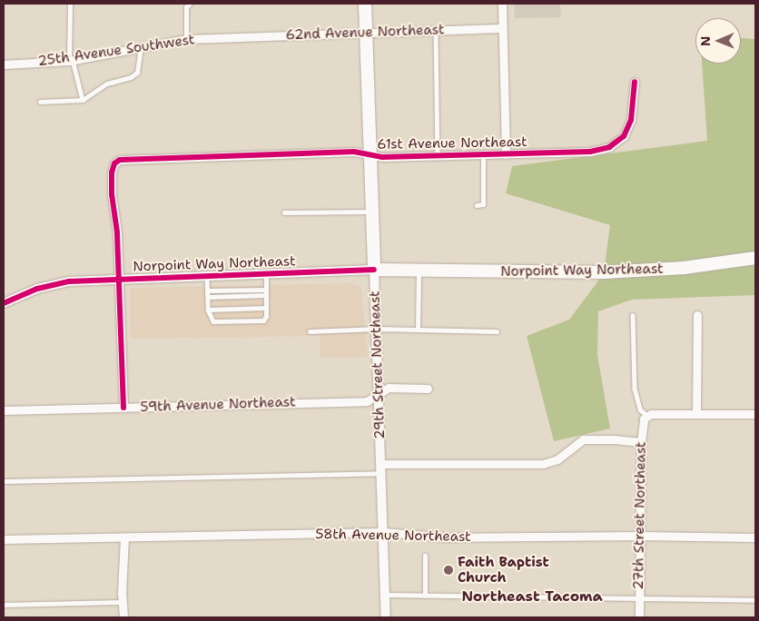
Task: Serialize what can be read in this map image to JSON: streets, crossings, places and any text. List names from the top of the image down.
{
  "streets": {
    "main road": ["Norpoint Way Northeast", "29th Street Northeast"],
    "street": [
      "62nd Avenue Northeast",
      "25th Avenue Southwest",
      "61st Avenue Northeast",
      "59th Avenue Northeast",
      "27th Street Northeast",
      "58th Avenue Northeast"
    ]
  },
  "crossings": [
    ["62nd Avenue Northeast", "25th Avenue Southwest"],
    ["62nd Avenue Northeast", "29th Street Northeast"],
    ["61st Avenue Northeast", "Norpoint Way Northeast"],
    ["61st Avenue Northeast", "29th Street Northeast"],
    ["Norpoint Way Northeast", "29th Street Northeast"],
    ["29th Street Northeast", "59th Avenue Northeast"],
    ["29th Street Northeast", "58th Avenue Northeast"],
    ["27th Street Northeast", "58th Avenue Northeast"]
  ],
  "districts": ["Northeast Tacoma"],
  "places": ["Faith Baptist Church"],
  "north": "left"
}
